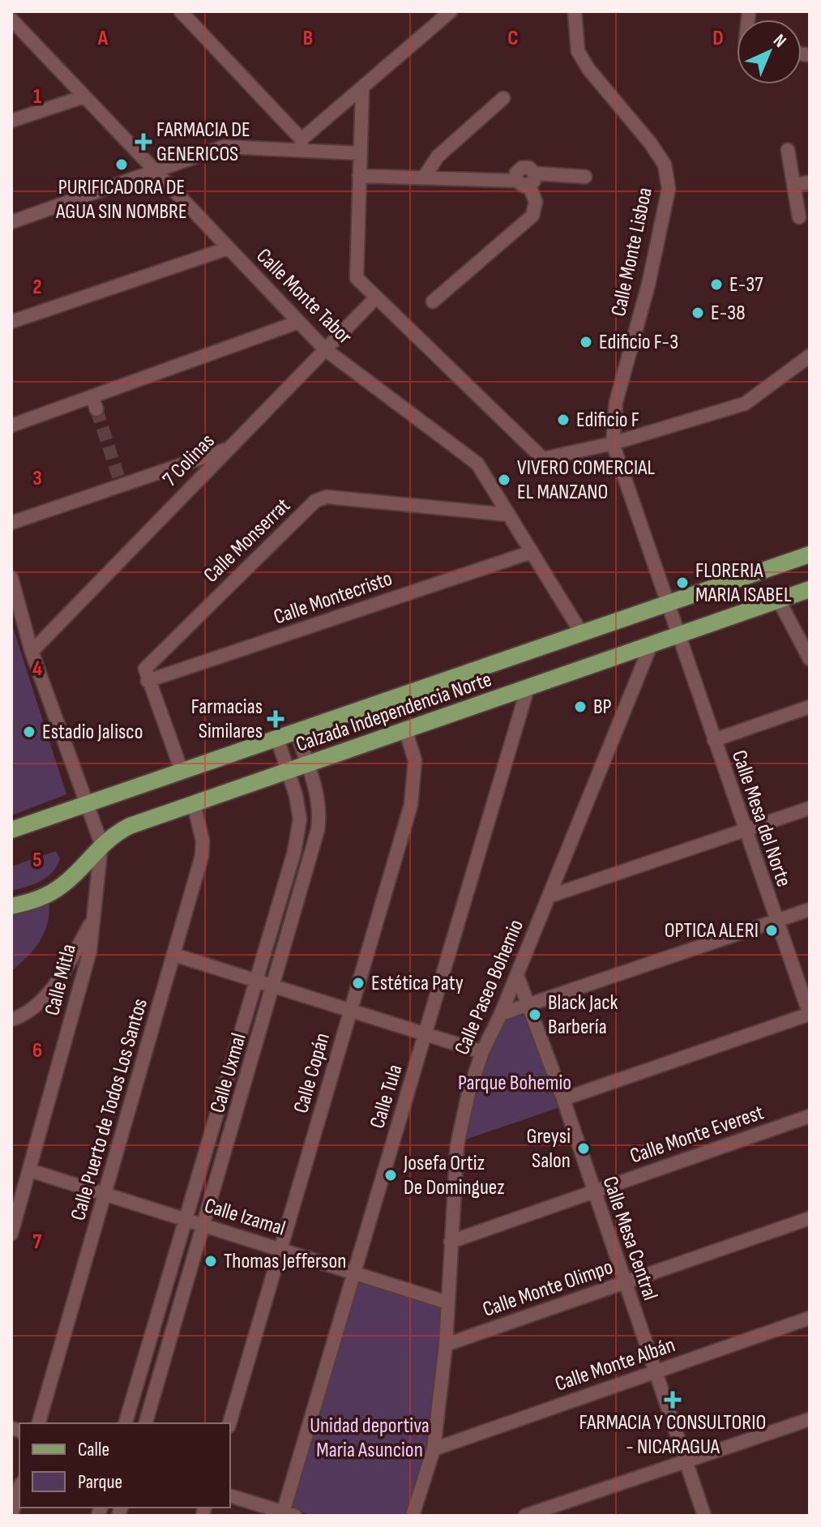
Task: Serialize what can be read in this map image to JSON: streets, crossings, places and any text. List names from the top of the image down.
{
  "streets": {
    "main road": ["Calzada Independencia Norte"],
    "street": [
      "Calle Monte Lisboa",
      "Calle Monte Tabor",
      "7 Colinas",
      "Calle Monserrat",
      "Calle Montecristo",
      "Calle Mesa del Norte",
      "Calle Mitla",
      "Calle Paseo Bohemio",
      "Calle Uxmal",
      "Calle Copán",
      "Calle Tula",
      "Calle Puerto de Todos Los Santos",
      "Calle Monte Everest",
      "Calle Izamal",
      "Calle Mesa Central",
      "Calle Monte Olimpo",
      "Calle Monte Albán"
    ]
  },
  "crossings": [
    ["Calle Monte Lisboa", "Calzada Independencia Norte"],
    ["Calle Monte Lisboa", "Calle Mesa del Norte"],
    ["Calle Monte Tabor", "7 Colinas"],
    ["Calle Monte Tabor", "Calle Monserrat"],
    ["Calle Monte Tabor", "Calle Montecristo"],
    ["Calle Monte Tabor", "Calzada Independencia Norte"],
    ["Calle Monserrat", "Calle Montecristo"],
    ["Calzada Independencia Norte", "Calle Mesa del Norte"],
    ["Calzada Independencia Norte", "Calle Mitla"],
    ["Calzada Independencia Norte", "Calle Paseo Bohemio"],
    ["Calzada Independencia Norte", "Calle Uxmal"],
    ["Calzada Independencia Norte", "Calle Copán"],
    ["Calzada Independencia Norte", "Calle Tula"],
    ["Calzada Independencia Norte", "Calle Puerto de Todos Los Santos"],
    ["Calle Mitla", "Calle Izamal"],
    ["Calle Paseo Bohemio", "Calle Monte Everest"],
    ["Calle Paseo Bohemio", "Calle Izamal"],
    ["Calle Paseo Bohemio", "Calle Mesa Central"],
    ["Calle Paseo Bohemio", "Calle Monte Olimpo"],
    ["Calle Paseo Bohemio", "Calle Monte Albán"],
    ["Calle Uxmal", "Calle Izamal"],
    ["Calle Copán", "Calle Izamal"],
    ["Calle Tula", "Calle Izamal"],
    ["Calle Puerto de Todos Los Santos", "Calle Izamal"],
    ["Calle Monte Everest", "Calle Mesa Central"],
    ["Calle Mesa Central", "Calle Monte Olimpo"],
    ["Calle Mesa Central", "Calle Monte Albán"]
  ],
  "parks": ["Parque Bohemio", "Unidad deportiva Maria Asuncion"],
  "places": {
    "health": ["FARMACIA DE GENERICOS", "Farmacias Similares", "FARMACIA Y CONSULTORIO - NICARAGUA"],
    "other": [
      "PURIFICADORA DE AGUA SIN NOMBRE",
      "E-37",
      "E-38",
      "Edificio F-3",
      "Edificio F",
      "VIVERO COMERCIAL EL MANZANO",
      "FLORERIA MARIA ISABEL",
      "BP",
      "Estadio Jalisco",
      "OPTICA ALERI",
      "Estética Paty",
      "Black Jack Barbería",
      "Greysi Salon",
      "Josefa Ortiz De Dominguez",
      "Thomas Jefferson"
    ]
  },
  "legend": ["Calle", "Parque"],
  "north": "top right",
  "grid": {
    "columns": [
      "A",
      "B",
      "C",
      "D"
    ],
    "rows": [
      "1",
      "2",
      "3",
      "4",
      "5",
      "6",
      "7"
    ]
  }
}
